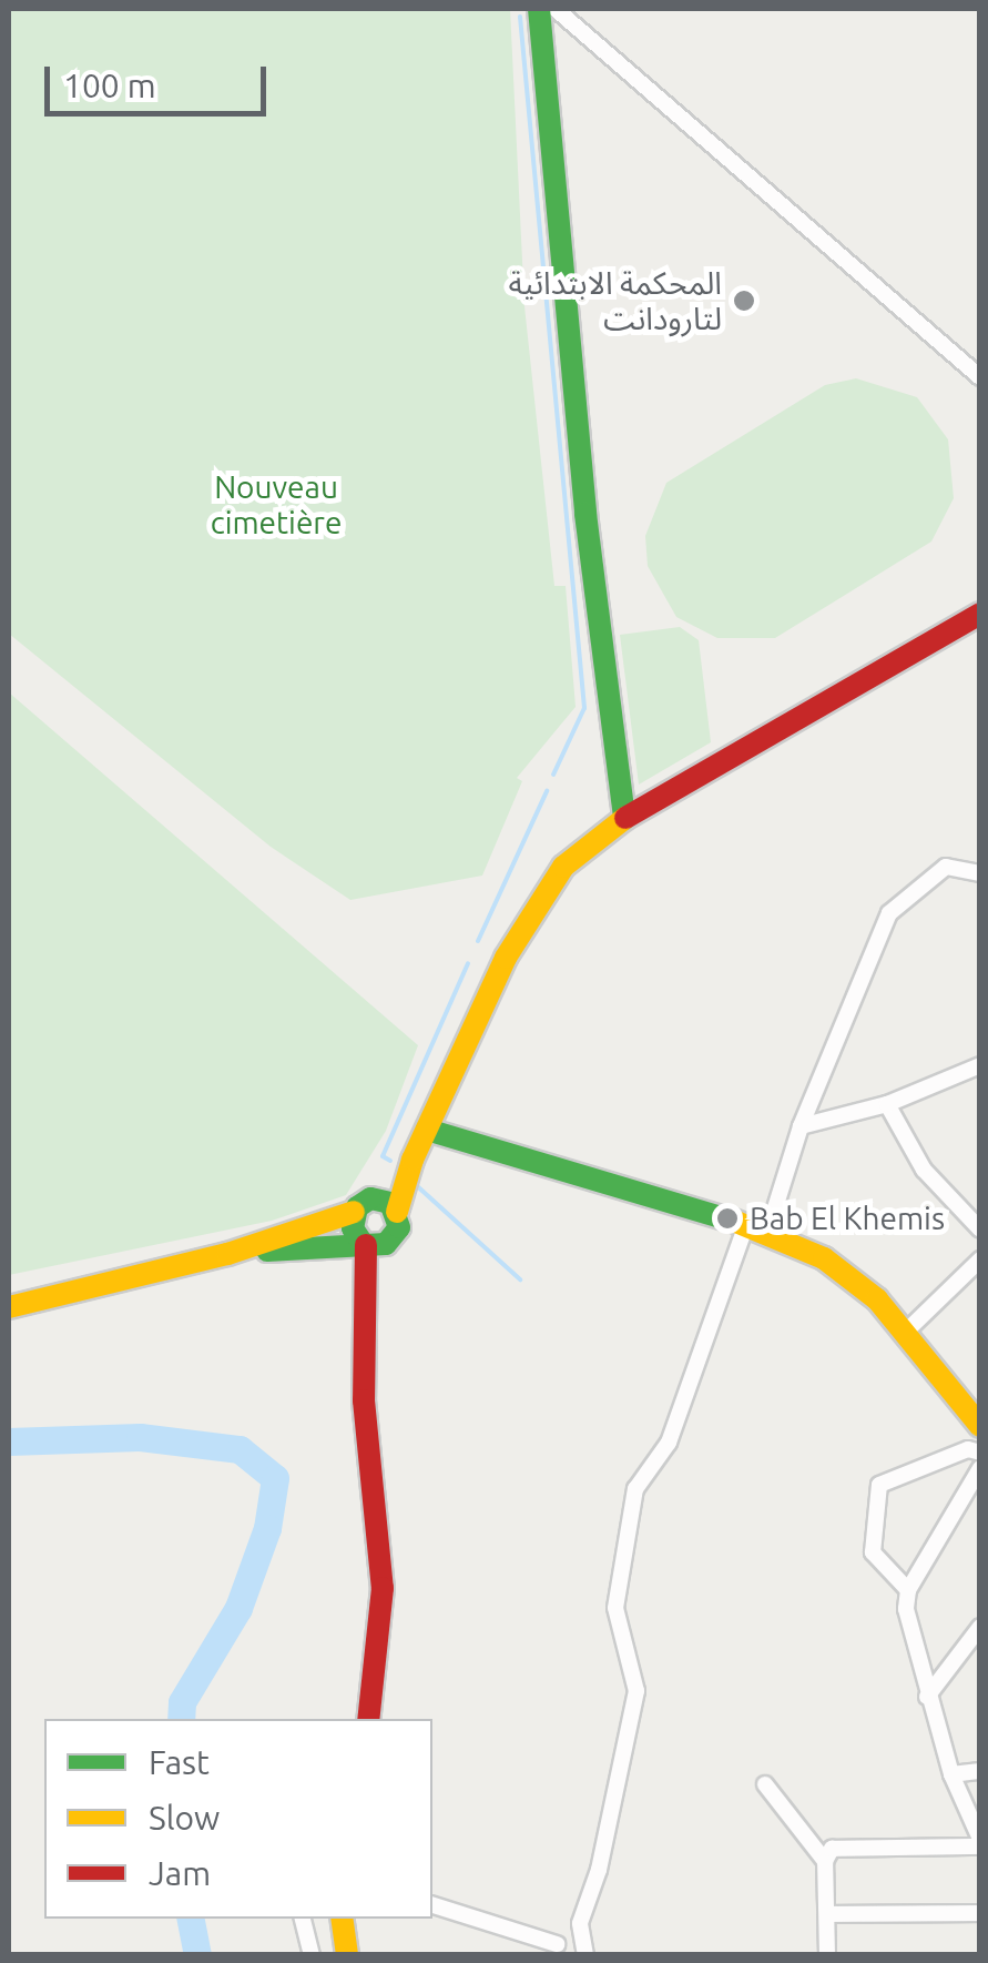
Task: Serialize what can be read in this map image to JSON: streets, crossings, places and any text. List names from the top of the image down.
{
  "parks": ["Nouveau cimetière"],
  "places": ["المحكمة الابتدائية لتارودانت", "Bab El Khemis"],
  "legend": ["Fast", "Slow", "Jam"],
  "scale_bar": "100 m"
}
